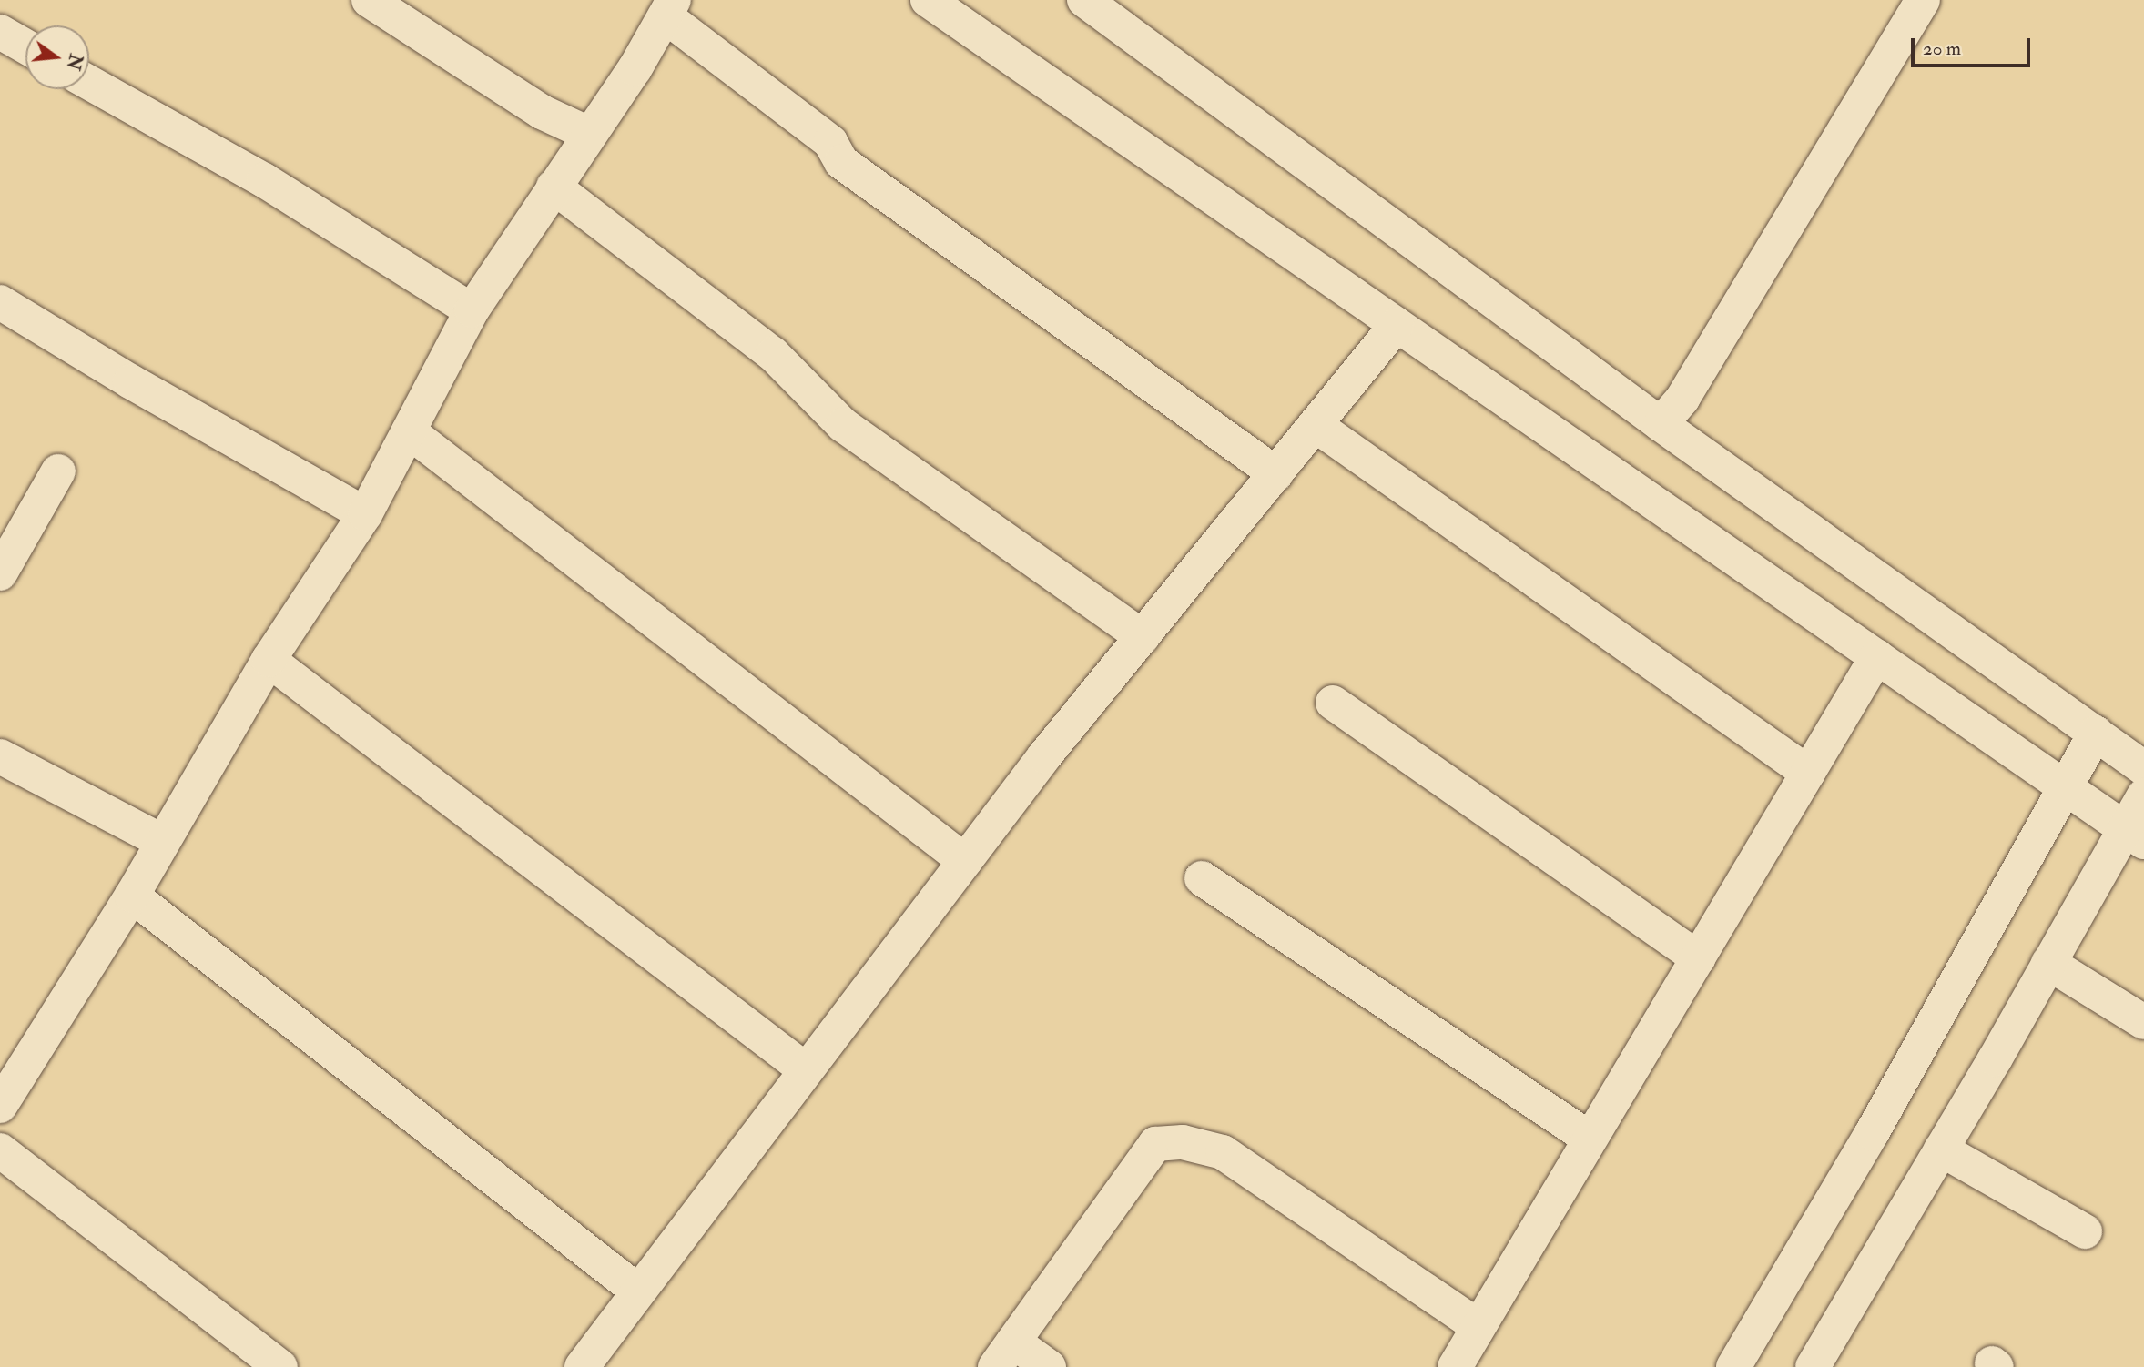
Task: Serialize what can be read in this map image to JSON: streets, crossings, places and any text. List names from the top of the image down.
{
  "scale_bar": "20 m",
  "north": "right"
}
